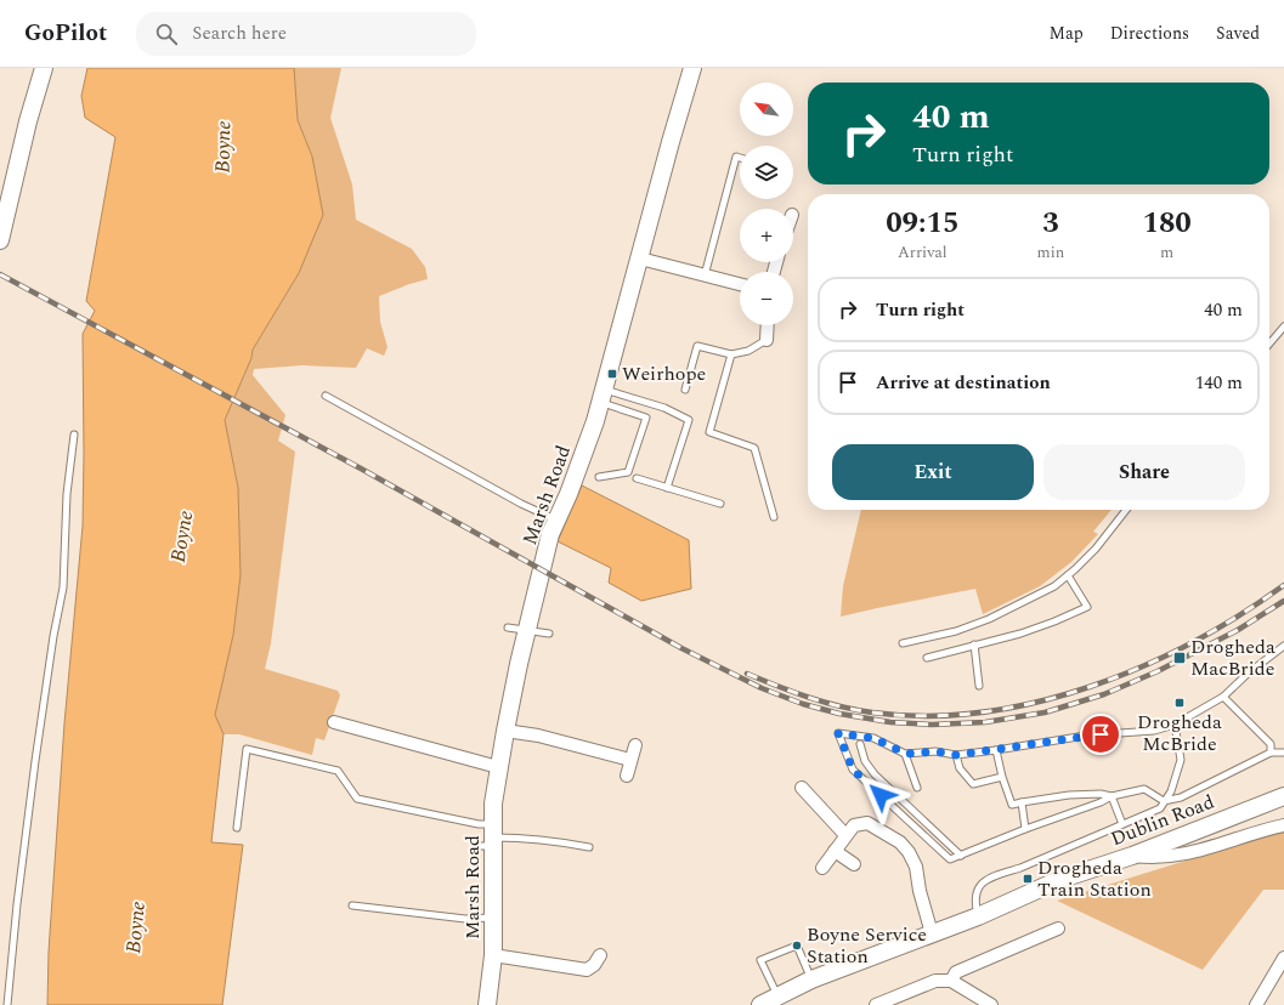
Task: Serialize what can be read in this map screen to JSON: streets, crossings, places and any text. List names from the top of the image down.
{
  "streets": {
    "main road": ["Marsh Road", "Dublin Road"]
  },
  "water": ["Boyne"],
  "places": {
    "transit": [
      "Weirhope",
      "Drogheda MacBride",
      "Drogheda McBride",
      "Drogheda Train Station"
    ],
    "other": ["Boyne Service Station"]
  },
  "north": "top left",
  "page": {
    "header": "GoPilot",
    "search": "Search here",
    "nav": ["Map", "Directions", "Saved"],
    "map_buttons": ["+", "−"],
    "turn": ["40 m", "Turn right"],
    "eta": [
      "09:15",
      "Arrival",
      "3",
      "min",
      "180",
      "m"
    ],
    "list": [
      {
        "name": "Turn right",
        "value": "40 m"
      },
      {
        "name": "Arrive at destination",
        "value": "140 m"
      }
    ],
    "buttons": ["Exit", "Share"]
  }
}
